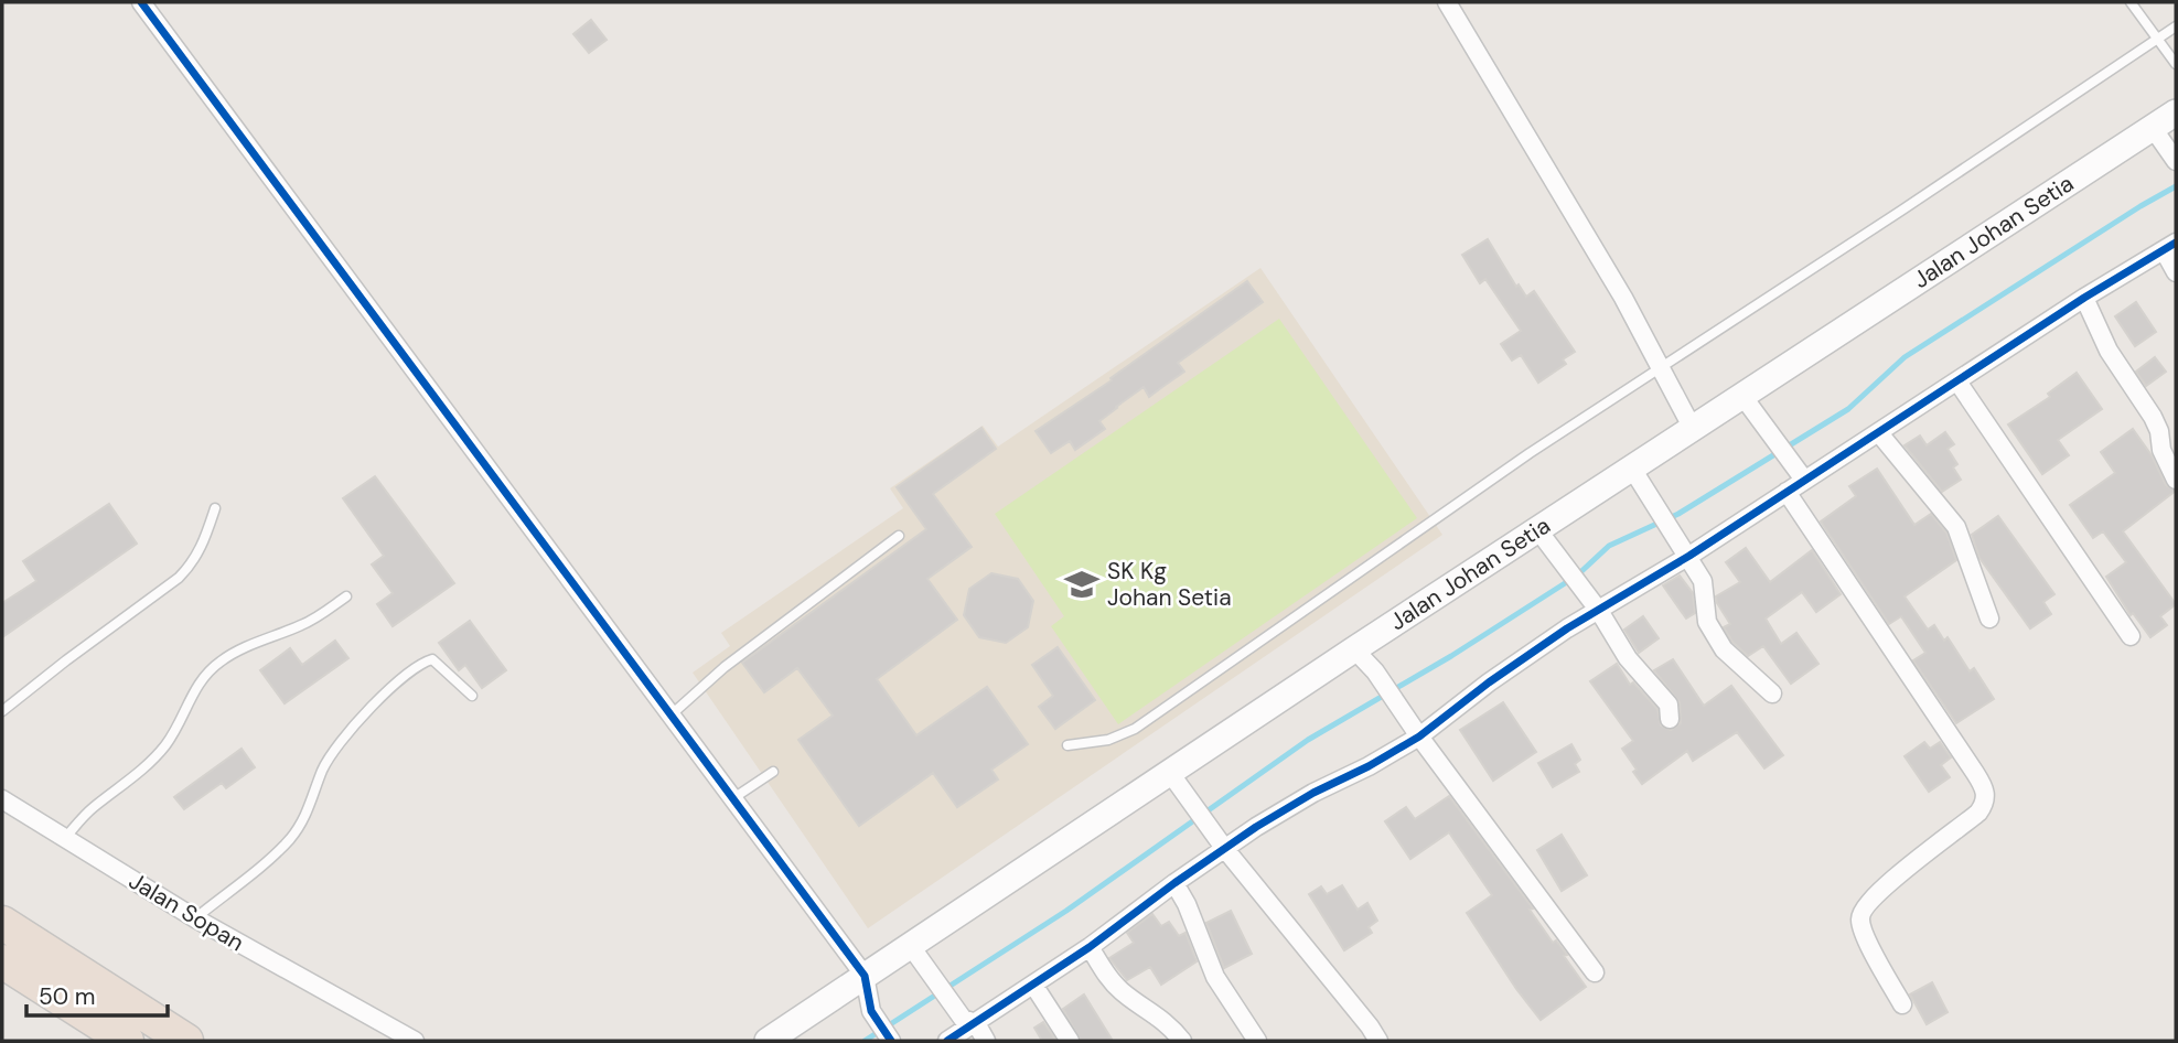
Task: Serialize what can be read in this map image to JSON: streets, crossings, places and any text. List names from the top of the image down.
{
  "streets": {
    "main road": ["Jalan Johan Setia"],
    "street": ["Jalan Sopan"]
  },
  "places": {
    "school or university": ["SK Kg Johan Setia"]
  },
  "scale_bar": "50 m"
}
